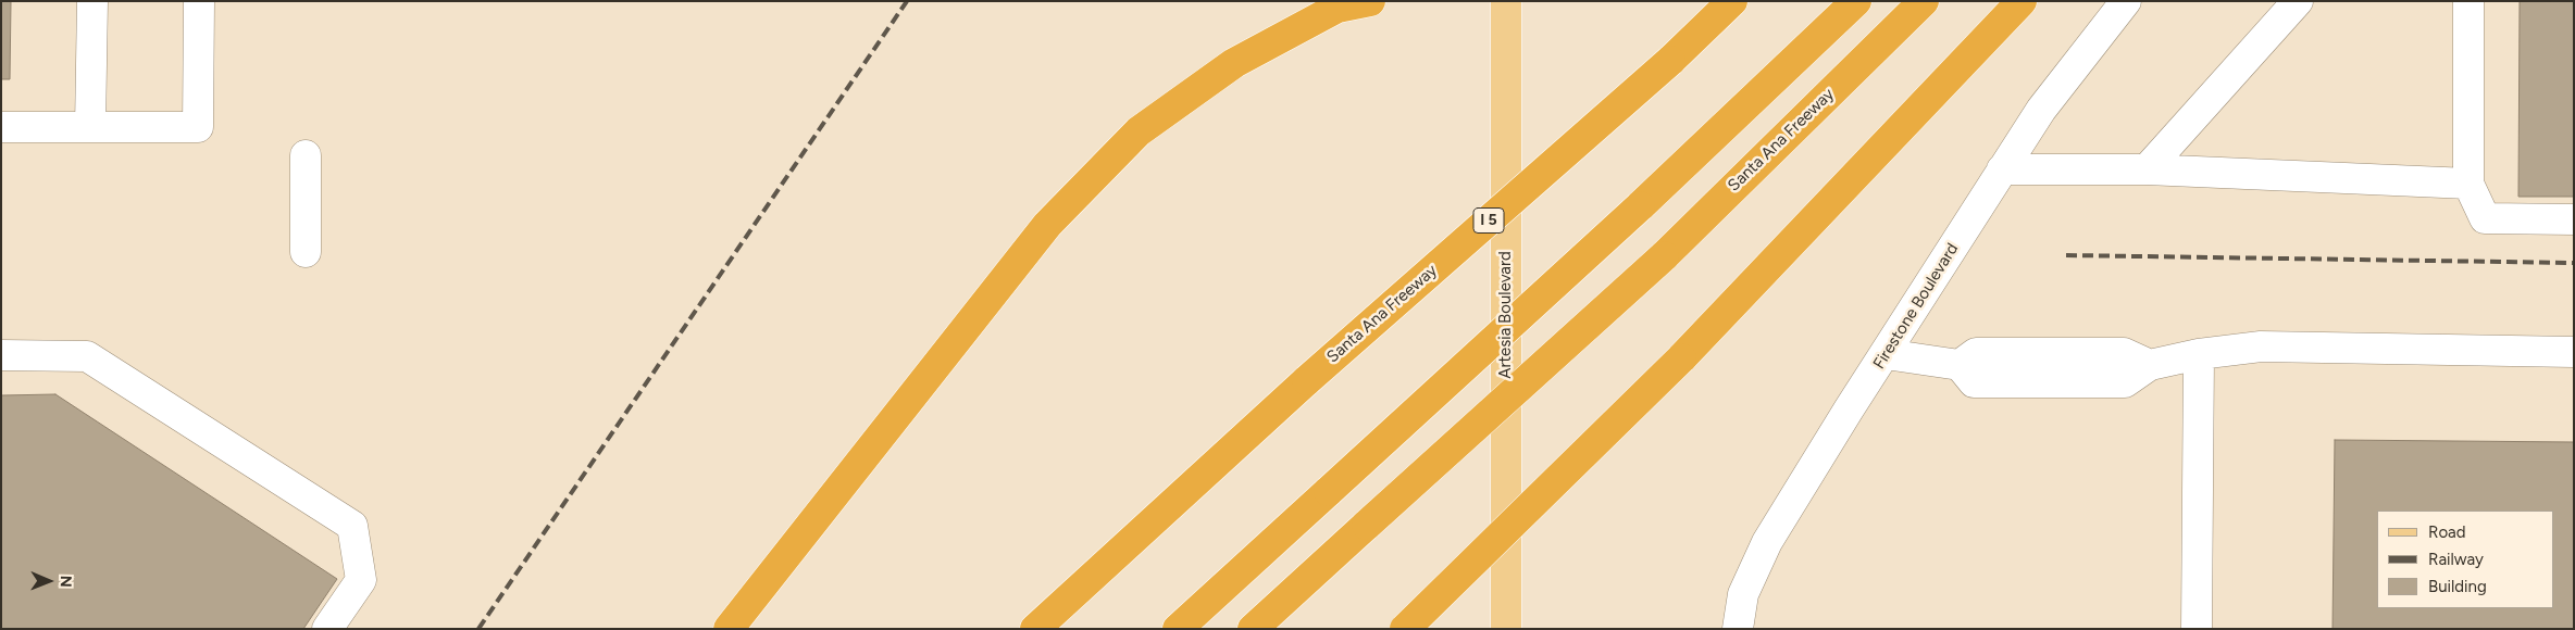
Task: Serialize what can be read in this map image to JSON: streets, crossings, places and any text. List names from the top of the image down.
{
  "streets": {
    "highway": ["Santa Ana Freeway", "I 5"],
    "main road": ["Artesia Boulevard"],
    "street": ["Firestone Boulevard"]
  },
  "legend": ["Road", "Railway", "Building"],
  "north": "right"
}
